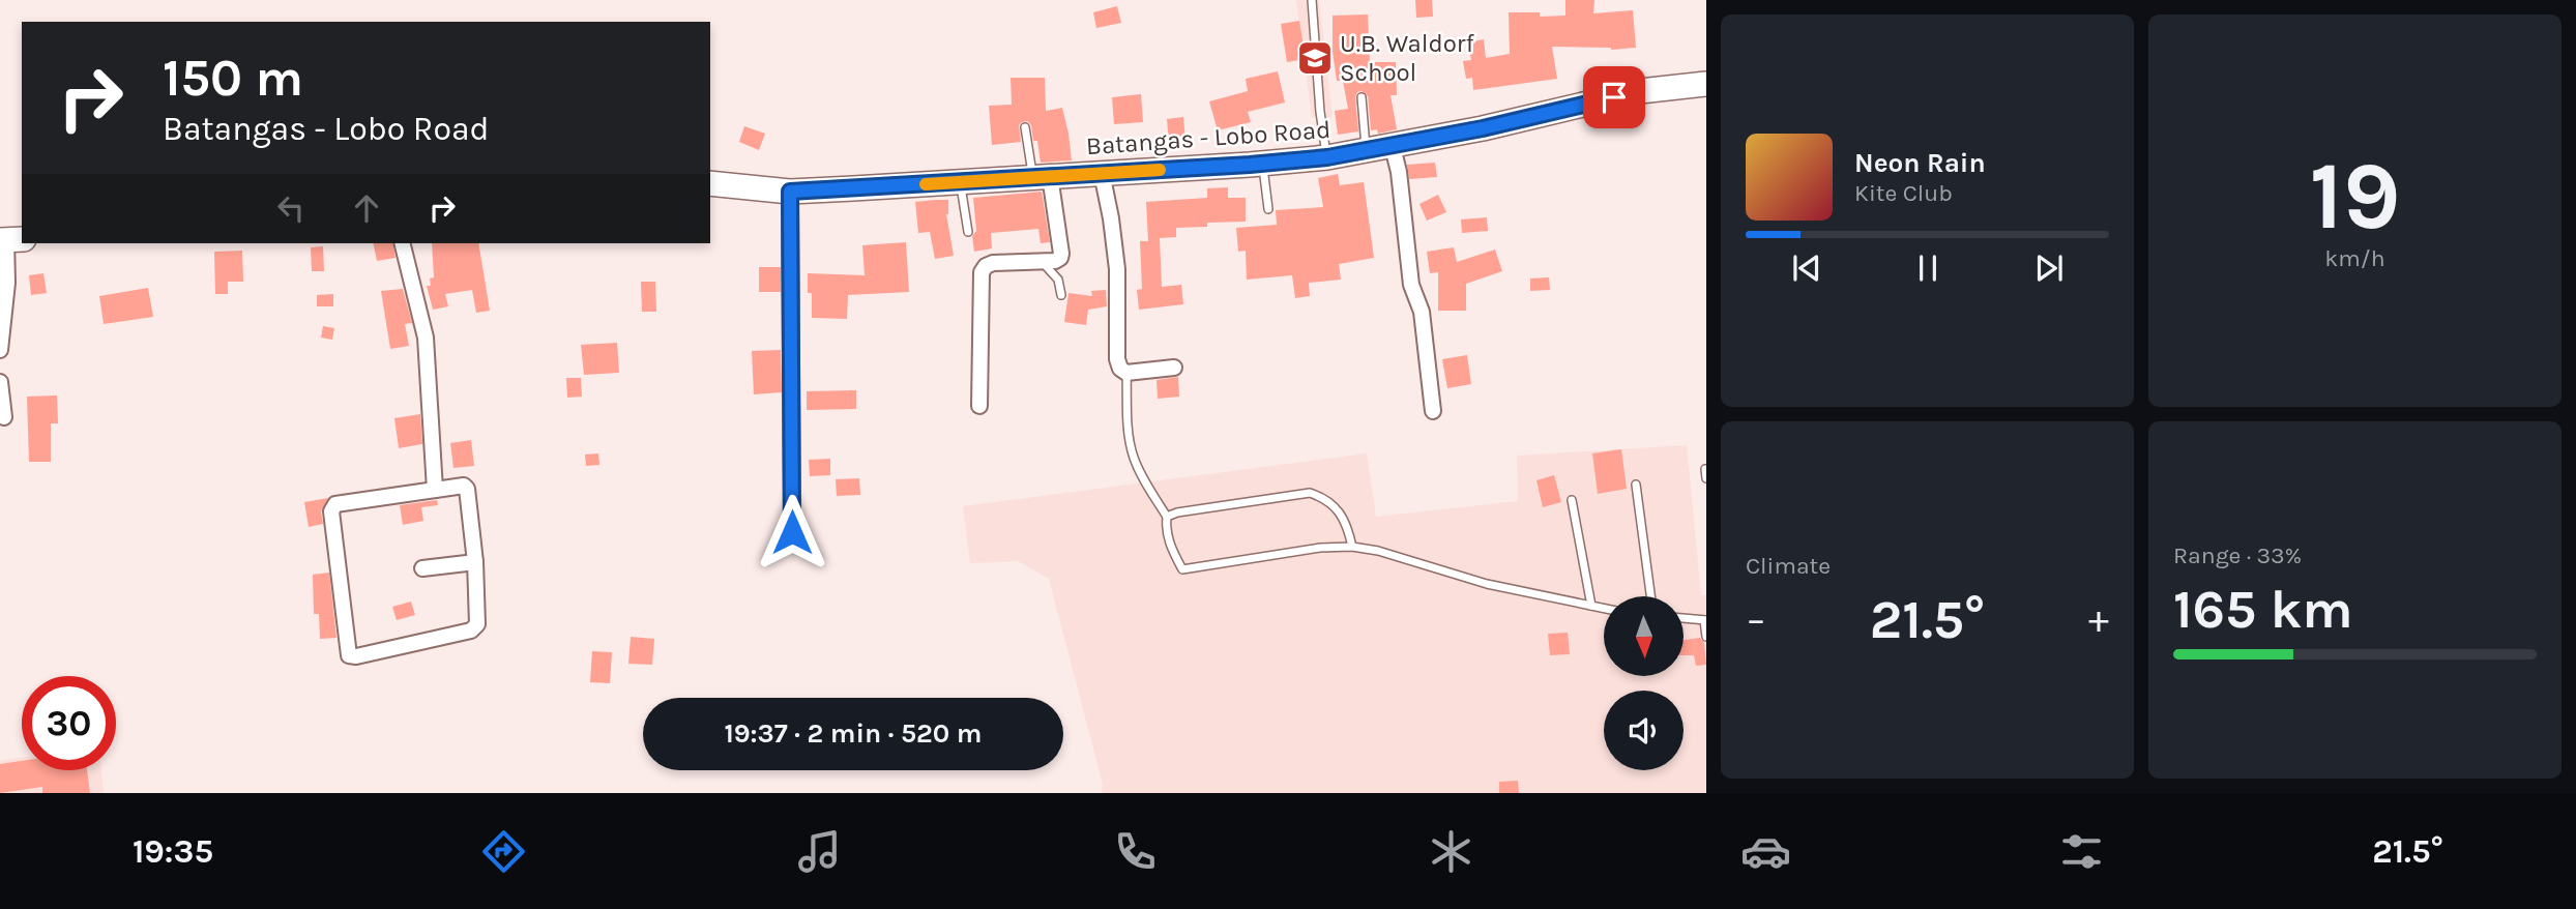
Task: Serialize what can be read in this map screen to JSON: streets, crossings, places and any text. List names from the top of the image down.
{
  "streets": {
    "main road": ["Batangas - Lobo Road"]
  },
  "places": {
    "school or university": ["U.B. Waldorf School"]
  },
  "north": "bottom",
  "page": {
    "tile": [
      ["19", "km/h"],
      "Climate",
      ["Range · 33%", "165 km"]
    ],
    "turn": ["150 m", "Batangas - Lobo Road"],
    "song": ["Neon Rain", "Kite Club"],
    "heat": ["−", "21.5°", "+"],
    "limit": "30",
    "trip": "19:37 · 2 min · 520 m",
    "tabs": ["19:35", "21.5°"]
  }
}
